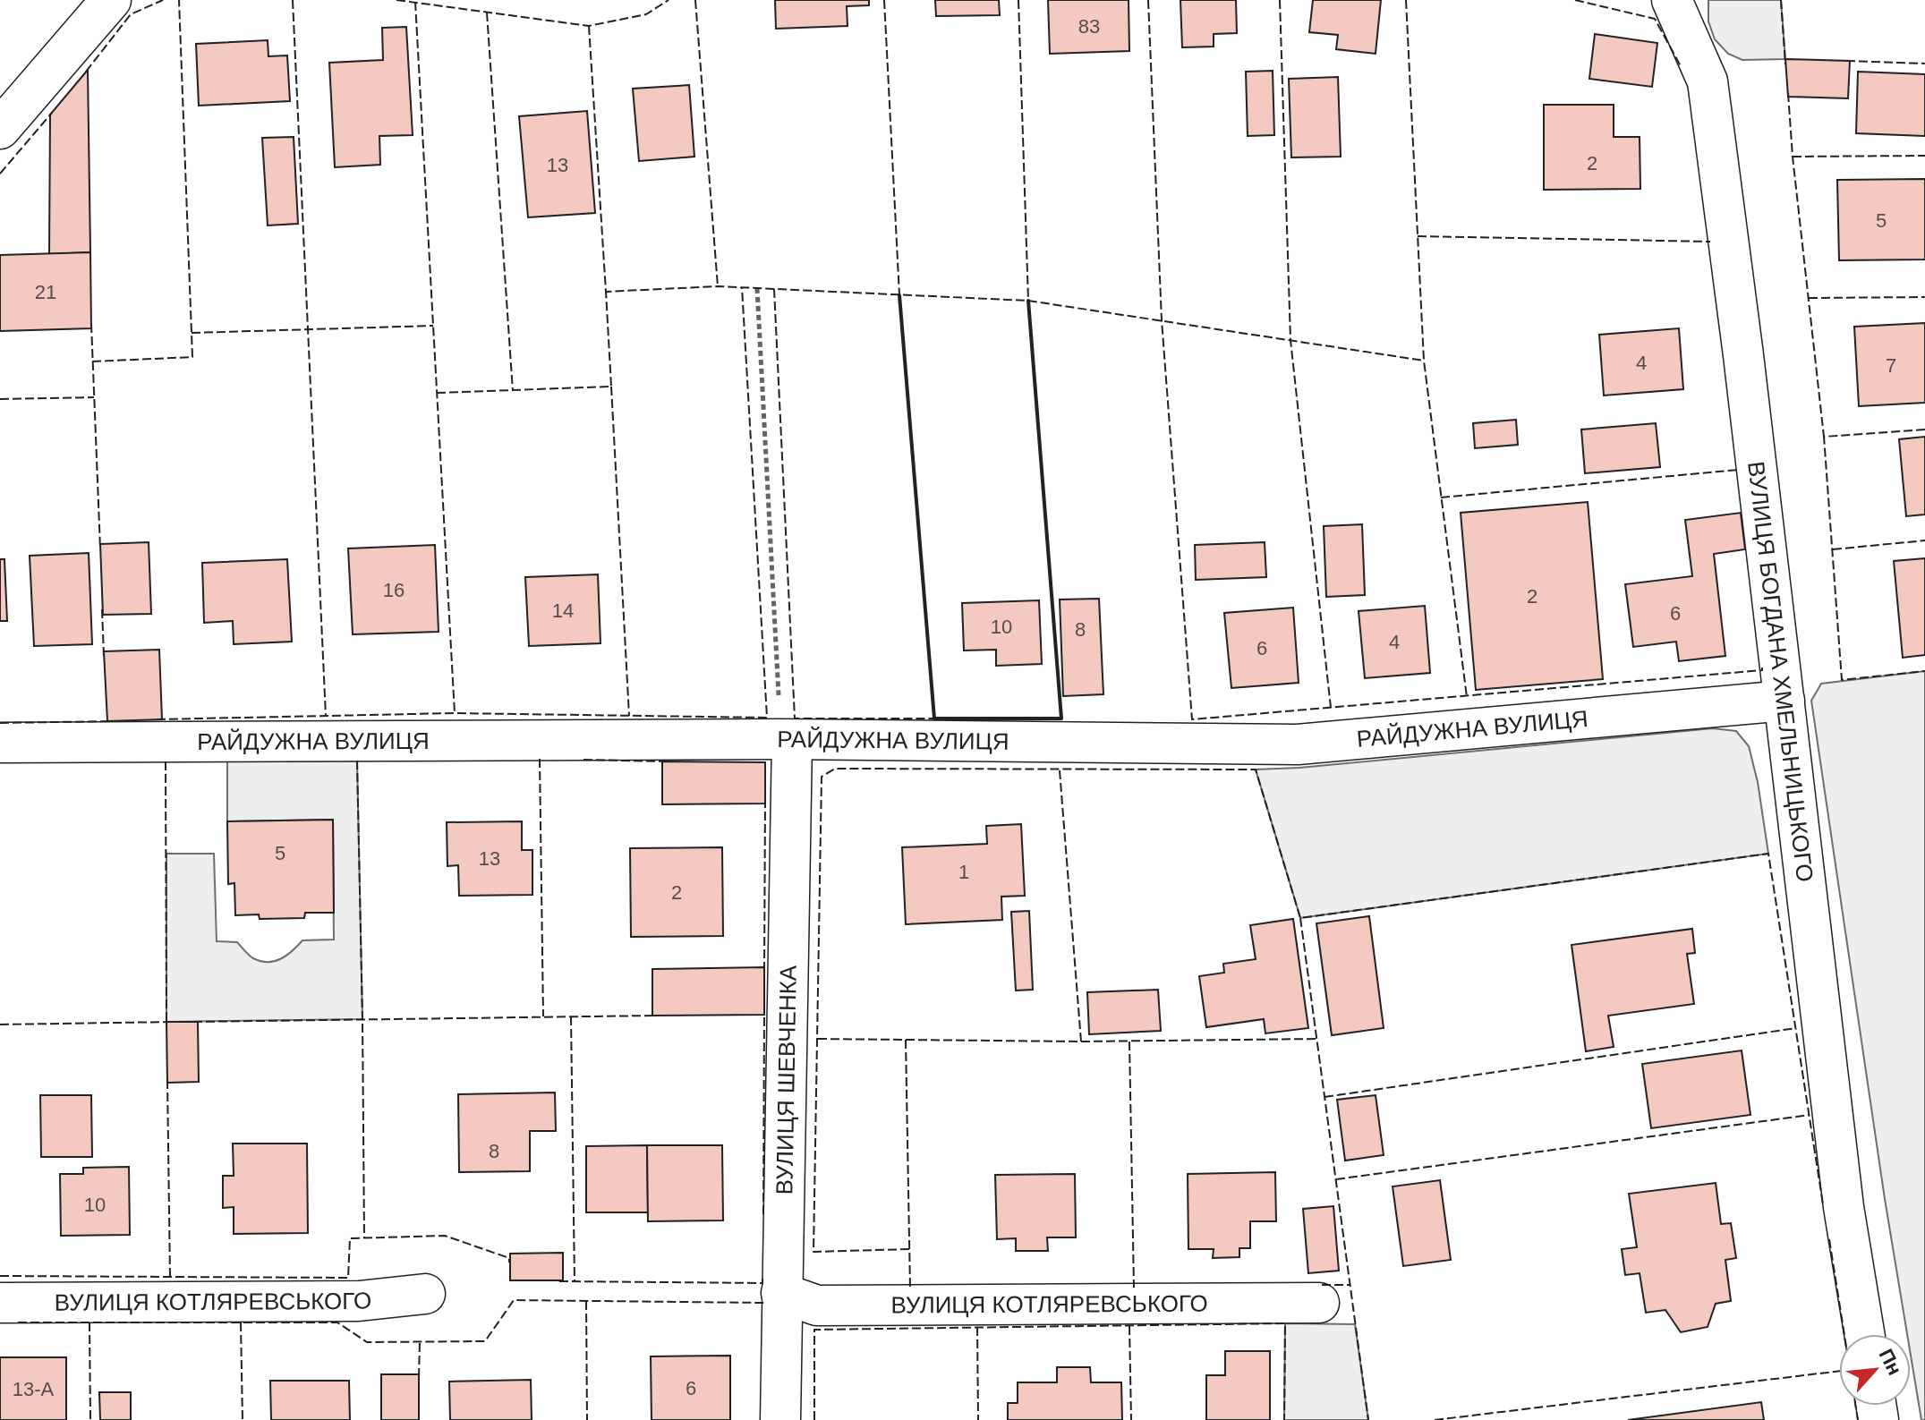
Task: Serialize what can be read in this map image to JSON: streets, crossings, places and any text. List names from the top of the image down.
{
  "streets": {
    "street": [
      "ВУЛИЦЯ БОГДАНА ХМЕЛЬНИЦЬКОГО",
      "РАЙДУЖНА ВУЛИЦЯ",
      "ВУЛИЦЯ ШЕВЧЕНКА",
      "ВУЛИЦЯ КОТЛЯРЕВСЬКОГО"
    ]
  },
  "crossings": [
    ["ВУЛИЦЯ БОГДАНА ХМЕЛЬНИЦЬКОГО", "РАЙДУЖНА ВУЛИЦЯ"],
    ["РАЙДУЖНА ВУЛИЦЯ", "ВУЛИЦЯ ШЕВЧЕНКА"],
    ["ВУЛИЦЯ ШЕВЧЕНКА", "ВУЛИЦЯ КОТЛЯРЕВСЬКОГО"]
  ],
  "house_numbers": [
    "83",
    "2",
    "13",
    "5",
    "21",
    "4",
    "7",
    "16",
    "2",
    "14",
    "6",
    "10",
    "8",
    "4",
    "6",
    "5",
    "13",
    "1",
    "2",
    "8",
    "10",
    "6",
    "13-А"
  ],
  "north": "top right"
}
